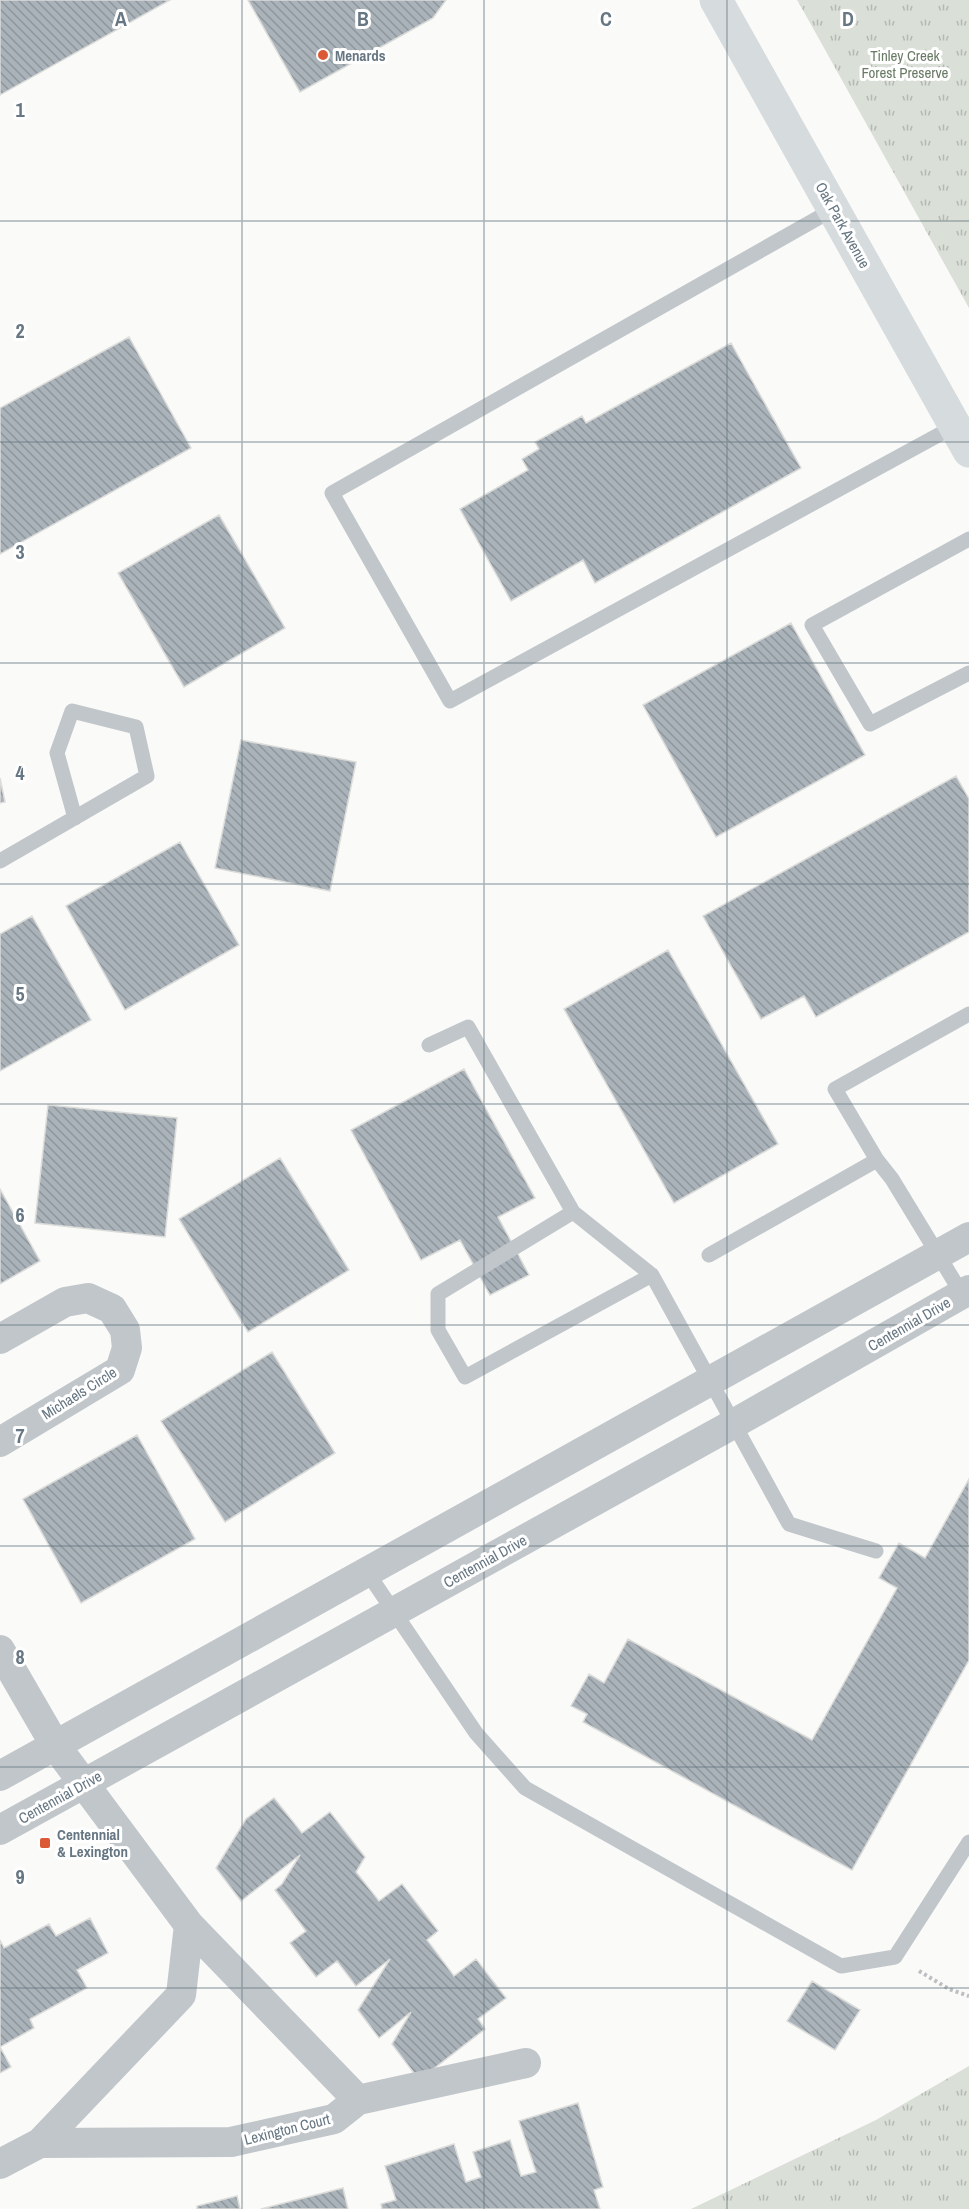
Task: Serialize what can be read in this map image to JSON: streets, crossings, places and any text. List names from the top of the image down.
{
  "streets": {
    "street": [
      "Oak Park Avenue",
      "Centennial Drive",
      "Michaels Circle",
      "Lexington Court"
    ]
  },
  "parks": ["Tinley Creek Forest Preserve"],
  "places": {
    "other": ["Menards"],
    "transit": ["Centennial & Lexington"]
  },
  "grid": {
    "columns": [
      "A",
      "B",
      "C",
      "D"
    ],
    "rows": [
      "1",
      "2",
      "3",
      "4",
      "5",
      "6",
      "7",
      "8",
      "9"
    ]
  }
}
